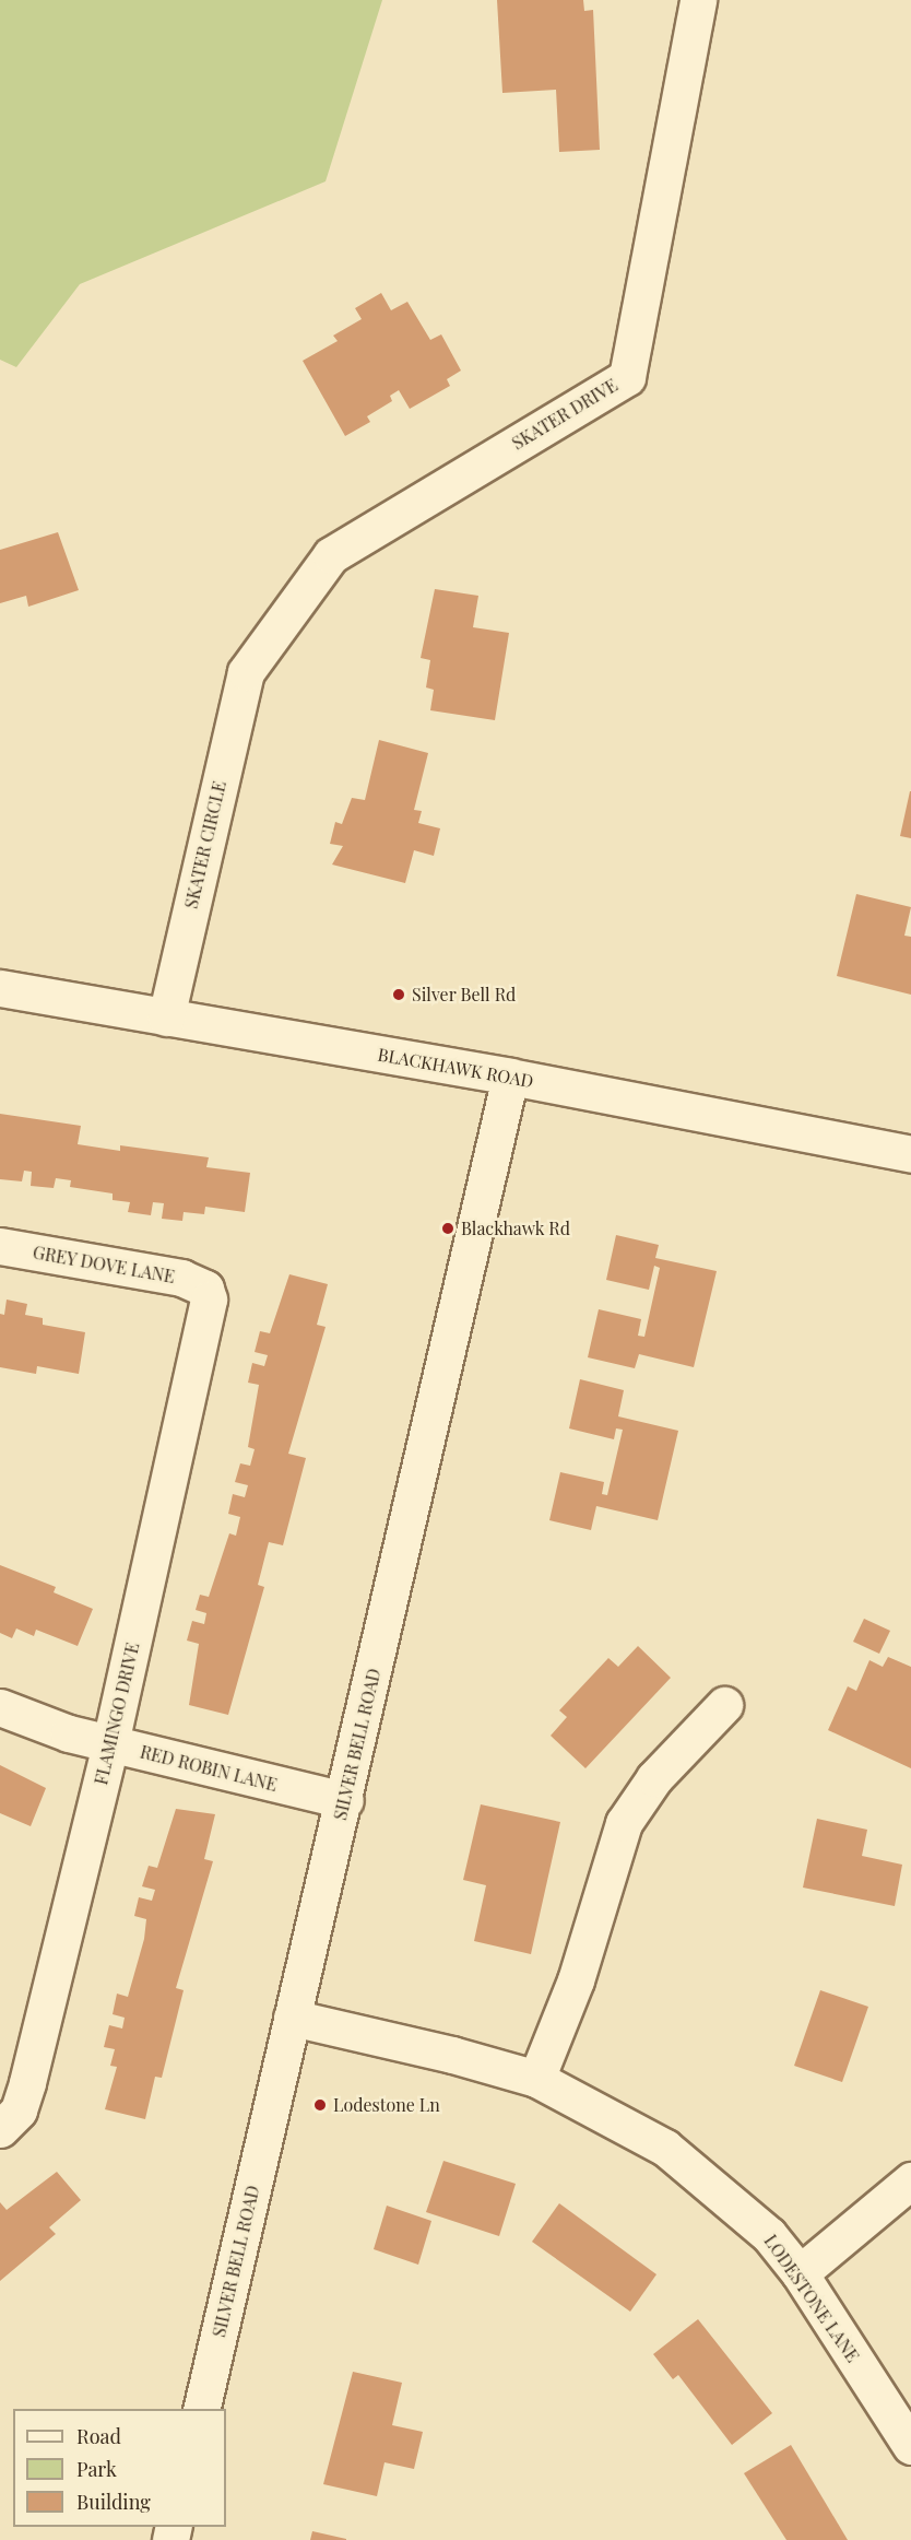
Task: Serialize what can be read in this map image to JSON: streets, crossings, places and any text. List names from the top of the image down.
{
  "streets": {
    "street": [
      "SKATER DRIVE",
      "SKATER CIRCLE",
      "BLACKHAWK ROAD",
      "GREY DOVE LANE",
      "FLAMINGO DRIVE",
      "SILVER BELL ROAD",
      "RED ROBIN LANE",
      "LODESTONE LANE"
    ]
  },
  "crossings": [
    ["SKATER DRIVE", "SKATER CIRCLE"],
    ["SKATER CIRCLE", "BLACKHAWK ROAD"],
    ["BLACKHAWK ROAD", "SILVER BELL ROAD"],
    ["GREY DOVE LANE", "FLAMINGO DRIVE"],
    ["FLAMINGO DRIVE", "RED ROBIN LANE"],
    ["SILVER BELL ROAD", "RED ROBIN LANE"],
    ["SILVER BELL ROAD", "LODESTONE LANE"]
  ],
  "places": ["Silver Bell Rd", "Blackhawk Rd", "Lodestone Ln"],
  "legend": ["Road", "Park", "Building"]
}
